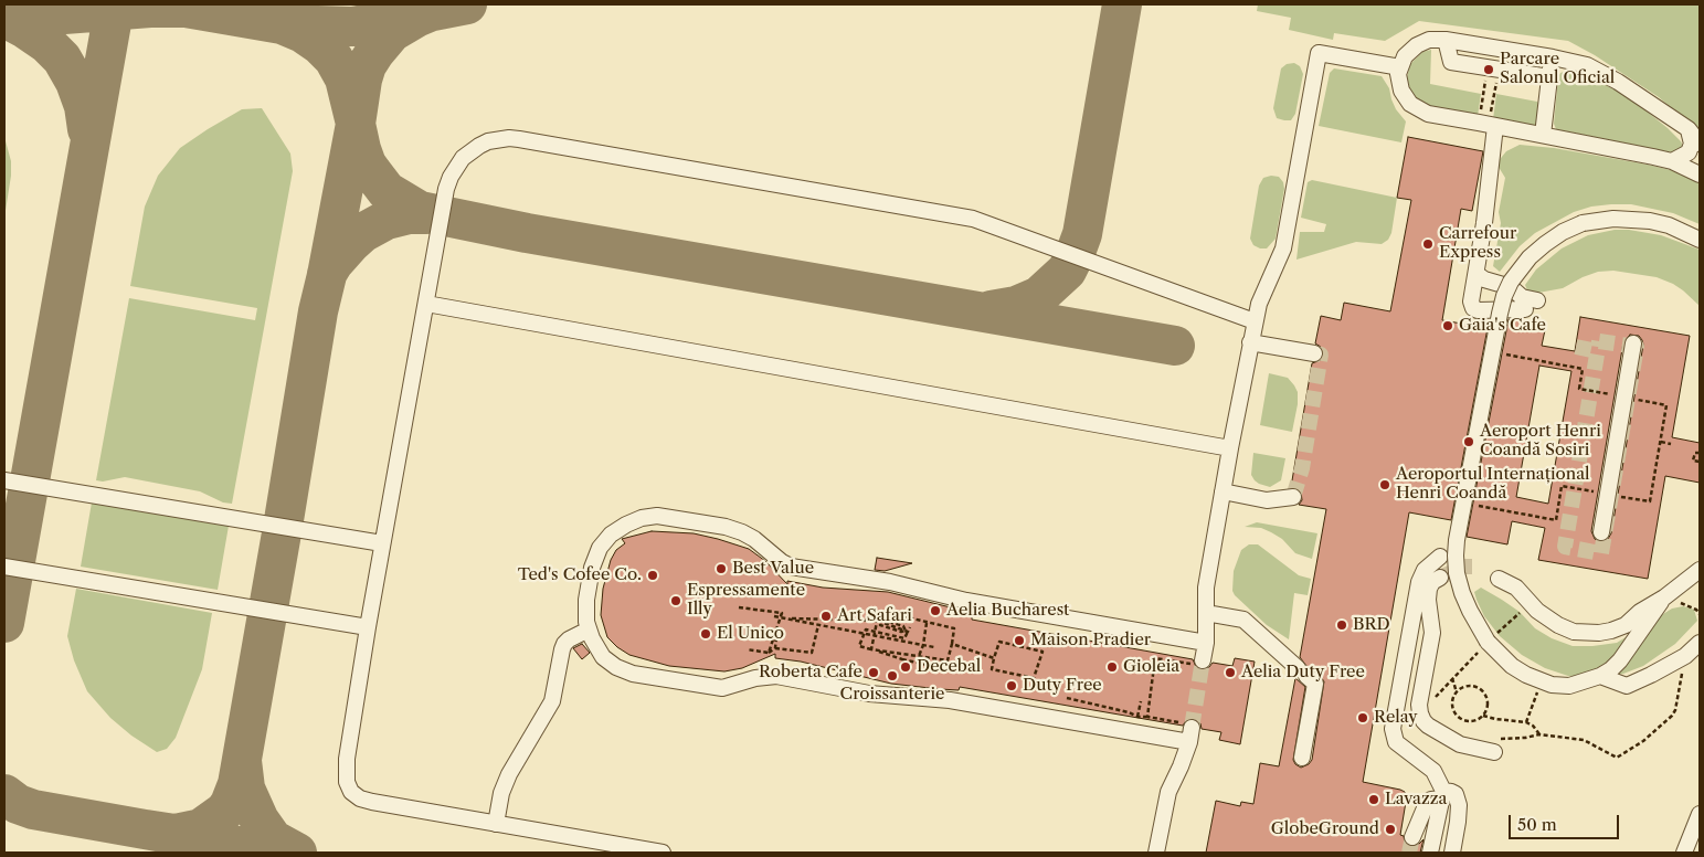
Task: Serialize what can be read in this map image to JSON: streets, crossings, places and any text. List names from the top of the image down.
{
  "places": [
    "Parcare Salonul Oficial",
    "Carrefour Express",
    "Gaia's Cafe",
    "Aeroport Henri Coandă Sosiri",
    "Aeroportul Internațional Henri Coandă",
    "Best Value",
    "Ted's Cofee Co.",
    "Espressamente Illy",
    "Aelia Bucharest",
    "Art Safari",
    "BRD",
    "El Unico",
    "Maison Pradier",
    "Decebal",
    "Gioleia",
    "Roberta Cafe",
    "Aelia Duty Free",
    "Croissanterie",
    "Duty Free",
    "Relay",
    "Lavazza",
    "GlobeGround"
  ],
  "scale_bar": "50 m"
}
